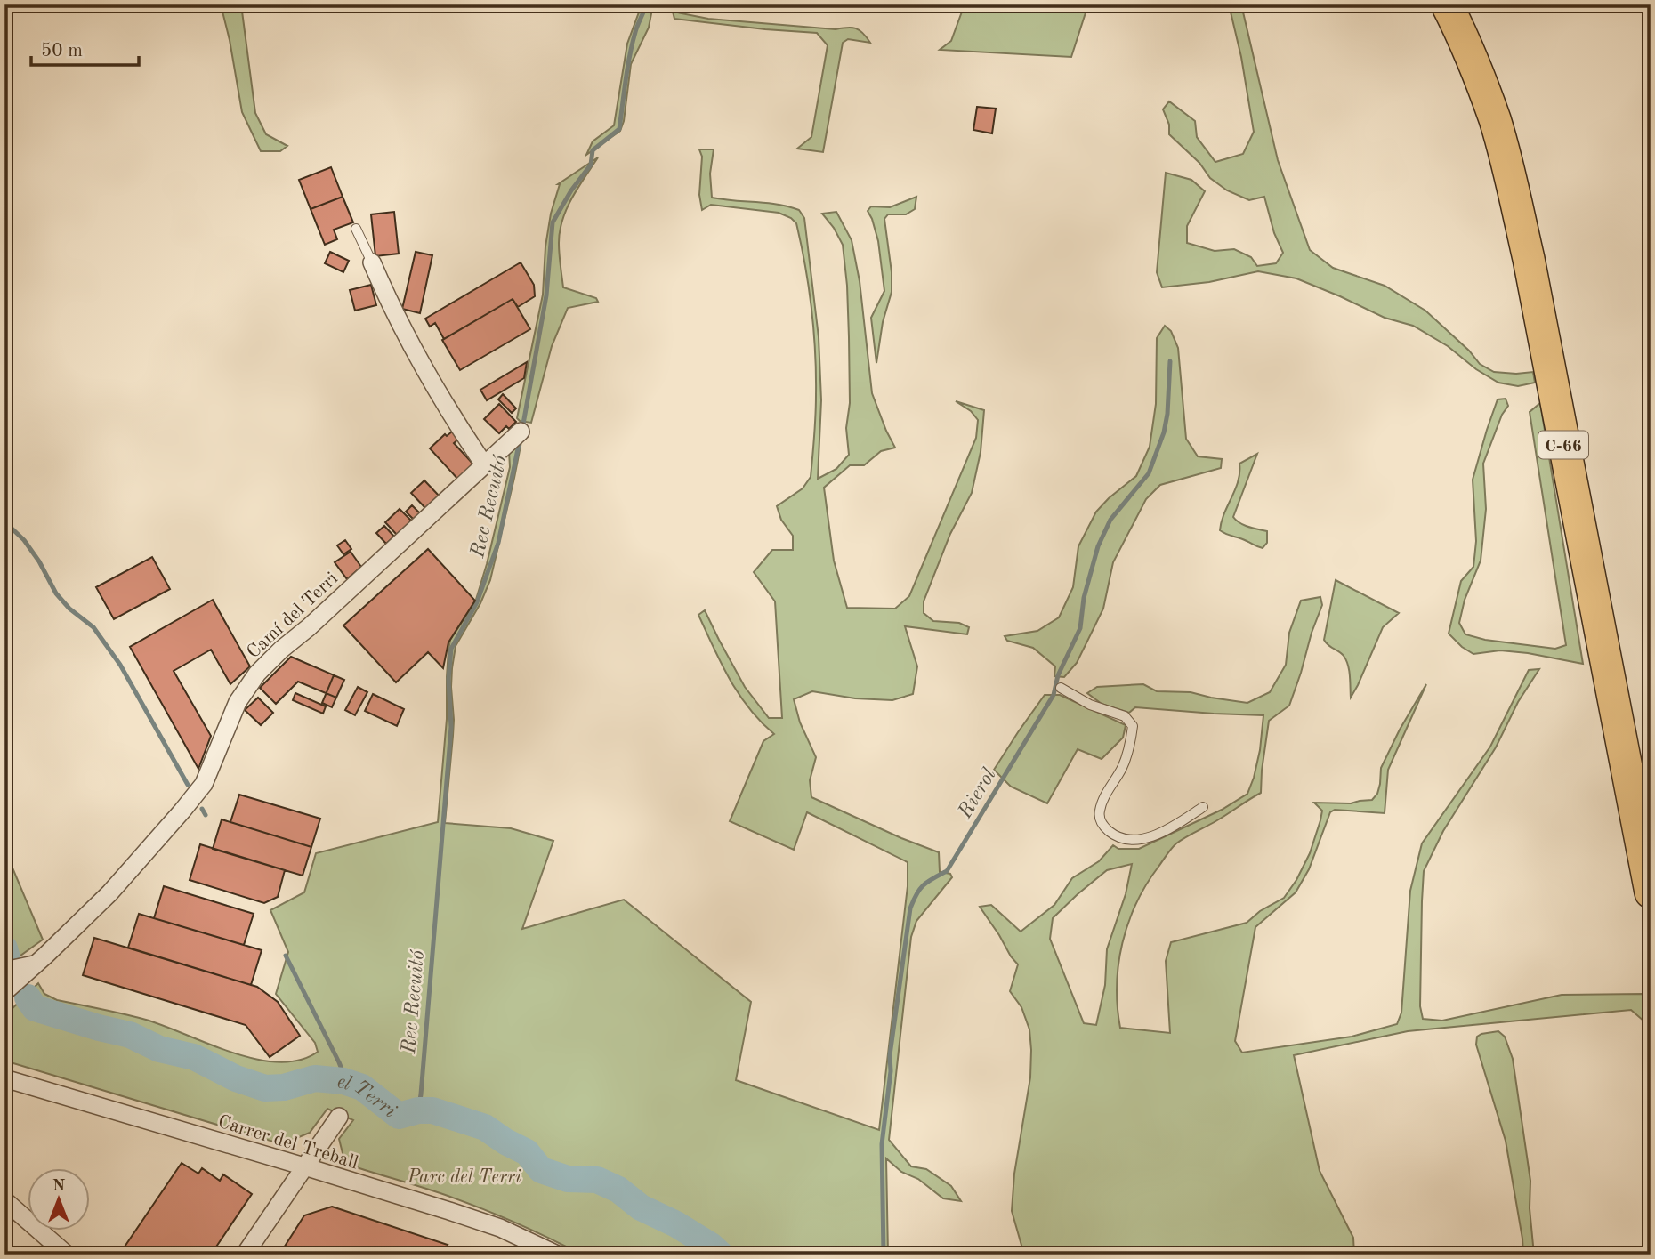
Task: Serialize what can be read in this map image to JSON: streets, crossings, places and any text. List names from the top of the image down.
{
  "streets": {
    "highway": ["C-66"],
    "street": ["Camí del Terri", "Carrer del Treball"]
  },
  "water": ["Rec Recuitó", "Rierol", "el Terri"],
  "parks": ["Parc del Terri"],
  "scale_bar": "50 m",
  "north": "top"
}
